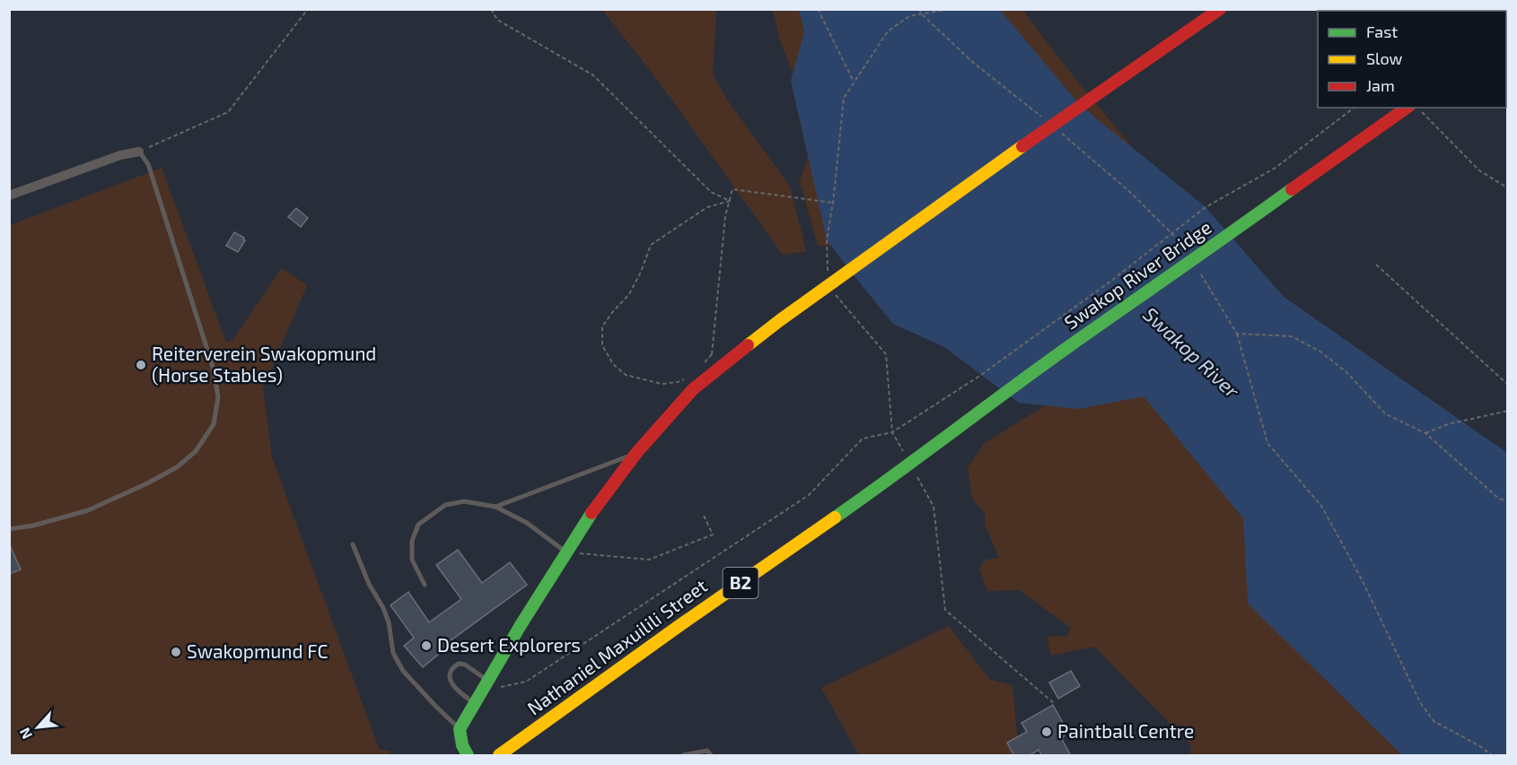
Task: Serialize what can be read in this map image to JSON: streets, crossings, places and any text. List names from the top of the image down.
{
  "streets": {
    "main road": ["Swakop River Bridge", "B2", "Nathaniel Maxuilili Street"]
  },
  "crossings": [
    ["Swakop River Bridge", "Nathaniel Maxuilili Street"]
  ],
  "water": ["Swakop River"],
  "places": [
    "Reiterverein Swakopmund (Horse Stables)",
    "Desert Explorers",
    "Swakopmund FC",
    "Paintball Centre"
  ],
  "legend": ["Fast", "Slow", "Jam"],
  "north": "bottom left"
}
